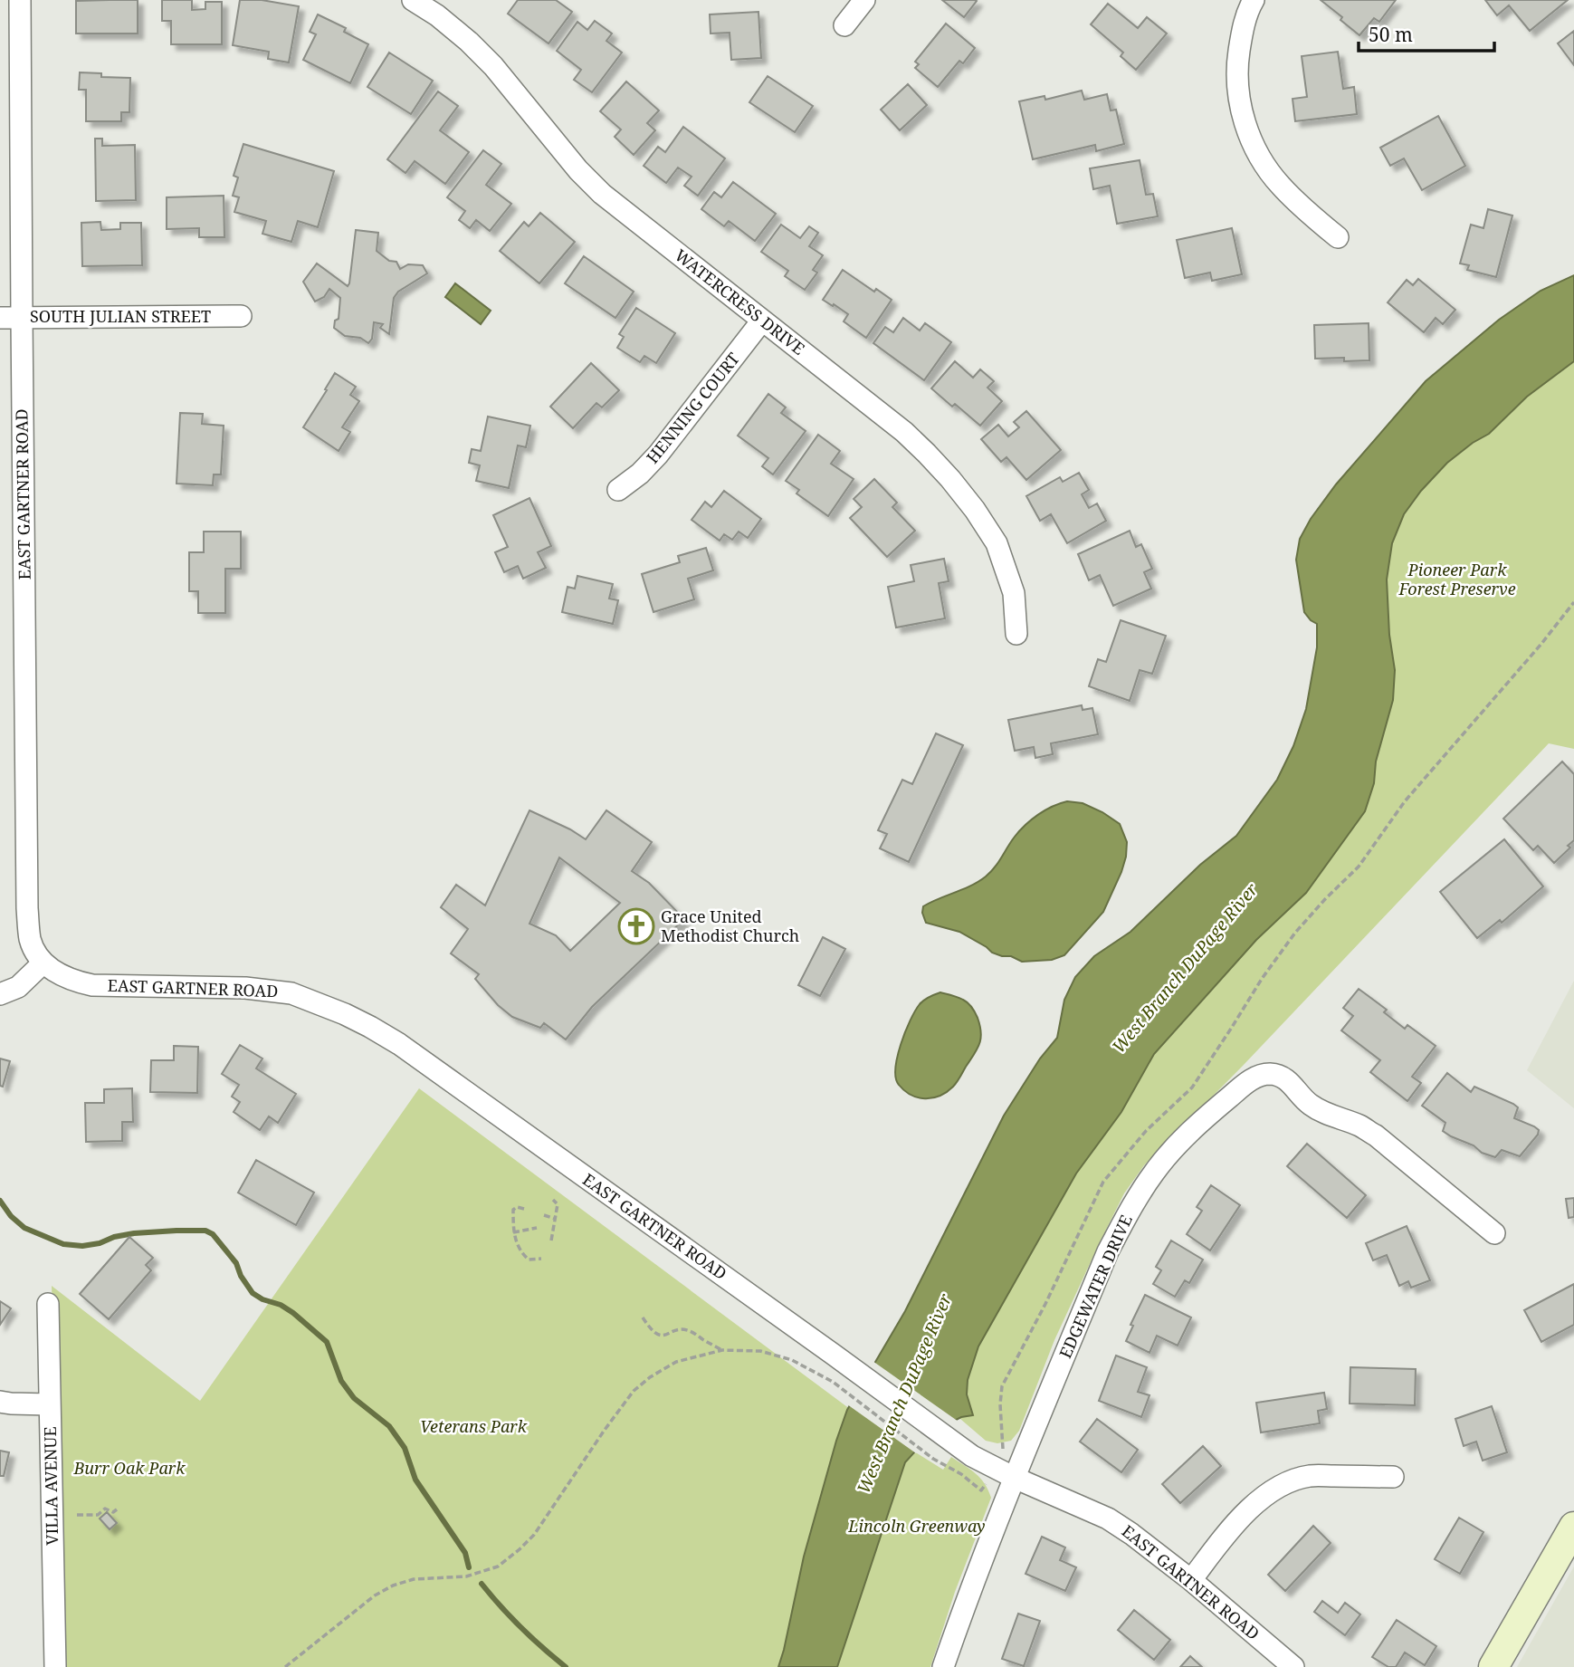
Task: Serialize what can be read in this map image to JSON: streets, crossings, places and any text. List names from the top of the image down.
{
  "streets": {
    "street": [
      "WATERCRESS DRIVE",
      "SOUTH JULIAN STREET",
      "HENNING COURT",
      "EAST GARTNER ROAD",
      "EDGEWATER DRIVE",
      "VILLA AVENUE"
    ]
  },
  "crossings": [
    ["WATERCRESS DRIVE", "HENNING COURT"],
    ["SOUTH JULIAN STREET", "EAST GARTNER ROAD"],
    ["EAST GARTNER ROAD", "EDGEWATER DRIVE"]
  ],
  "water": ["West Branch DuPage River"],
  "parks": [
    "Pioneer Park Forest Preserve",
    "Veterans Park",
    "Burr Oak Park",
    "Lincoln Greenway"
  ],
  "places": {
    "church": ["Grace United Methodist Church"]
  },
  "scale_bar": "50 m"
}
